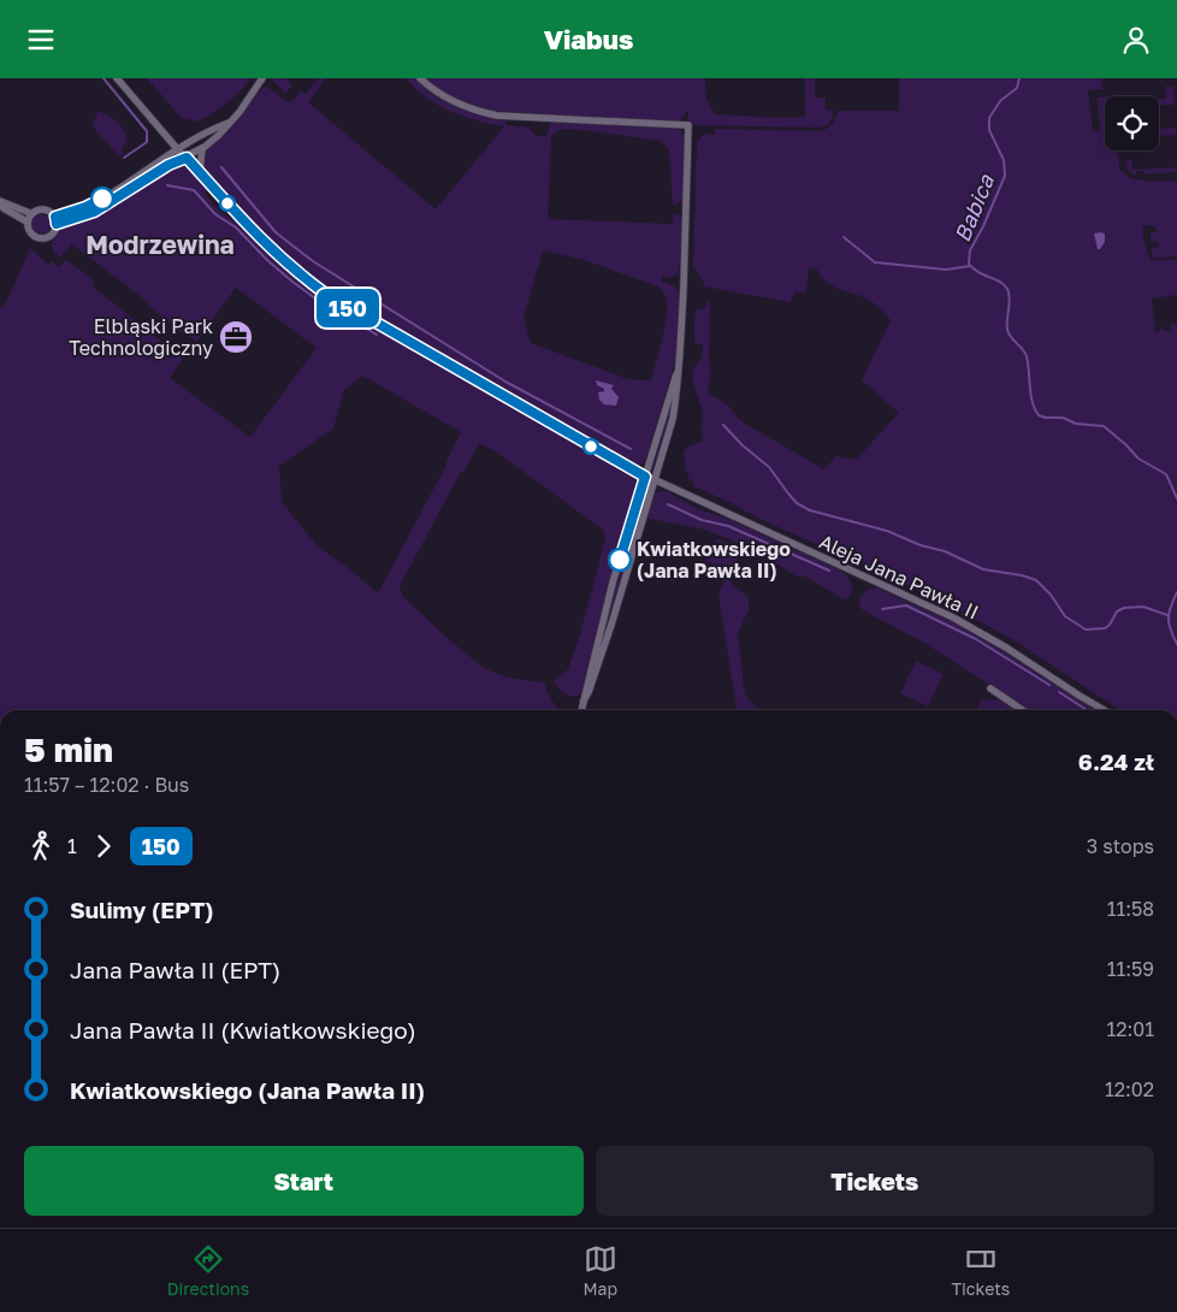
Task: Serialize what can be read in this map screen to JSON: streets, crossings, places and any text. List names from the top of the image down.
{
  "streets": {
    "street": ["Aleja Jana Pawła II"]
  },
  "districts": ["Modrzewina"],
  "water": ["Babica"],
  "places": {
    "office": ["Elbląski Park Technologiczny"],
    "other": ["Kwiatkowskiego (Jana Pawła II)"]
  },
  "lines": ["bus line 150"],
  "page": {
    "header": "Viabus",
    "on_map": "150",
    "heading": ["5 min", "11:57 – 12:02 · Bus", "6.24 zł"],
    "legs": ["1", "150", "3 stops"],
    "list": [
      {
        "name": "Sulimy (EPT)",
        "value": "11:58"
      },
      {
        "name": "Jana Pawła II (EPT)",
        "value": "11:59"
      },
      {
        "name": "Jana Pawła II (Kwiatkowskiego)",
        "value": "12:01"
      },
      {
        "name": "Kwiatkowskiego (Jana Pawła II)",
        "value": "12:02"
      }
    ],
    "buttons": ["Start", "Tickets"],
    "tabs": ["Directions", "Map", "Tickets"]
  }
}
